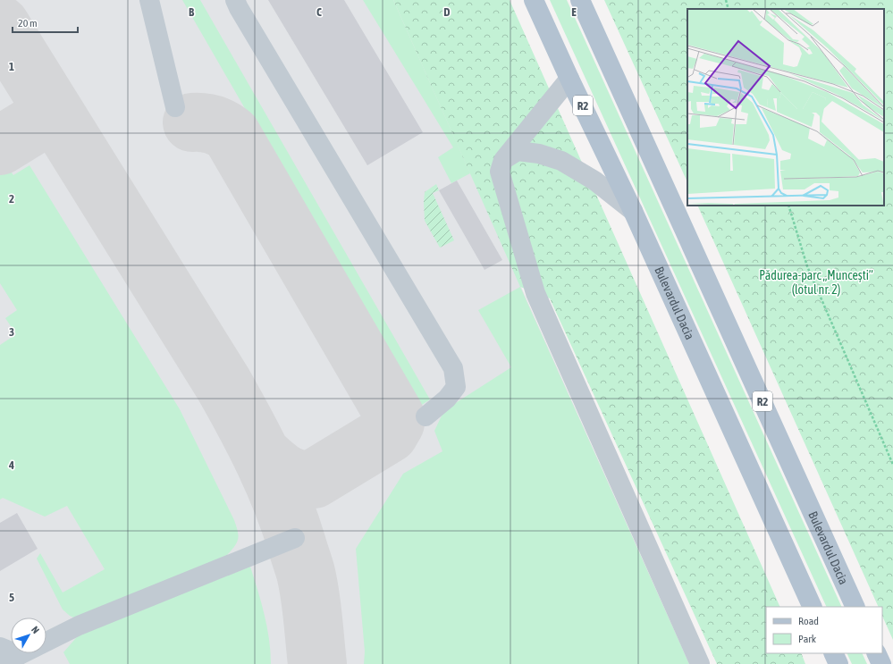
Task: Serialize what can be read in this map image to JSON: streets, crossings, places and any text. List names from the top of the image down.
{
  "streets": {
    "main road": ["R2", "Bulevardul Dacia"]
  },
  "parks": ["Pădurea-parc „Muncești” (lotul nr. 2)"],
  "legend": ["Road", "Park"],
  "scale_bar": "20 m",
  "north": "top right",
  "grid": {
    "columns": [
      "B",
      "C",
      "D",
      "E"
    ],
    "rows": [
      "1",
      "2",
      "3",
      "4",
      "5"
    ]
  }
}
